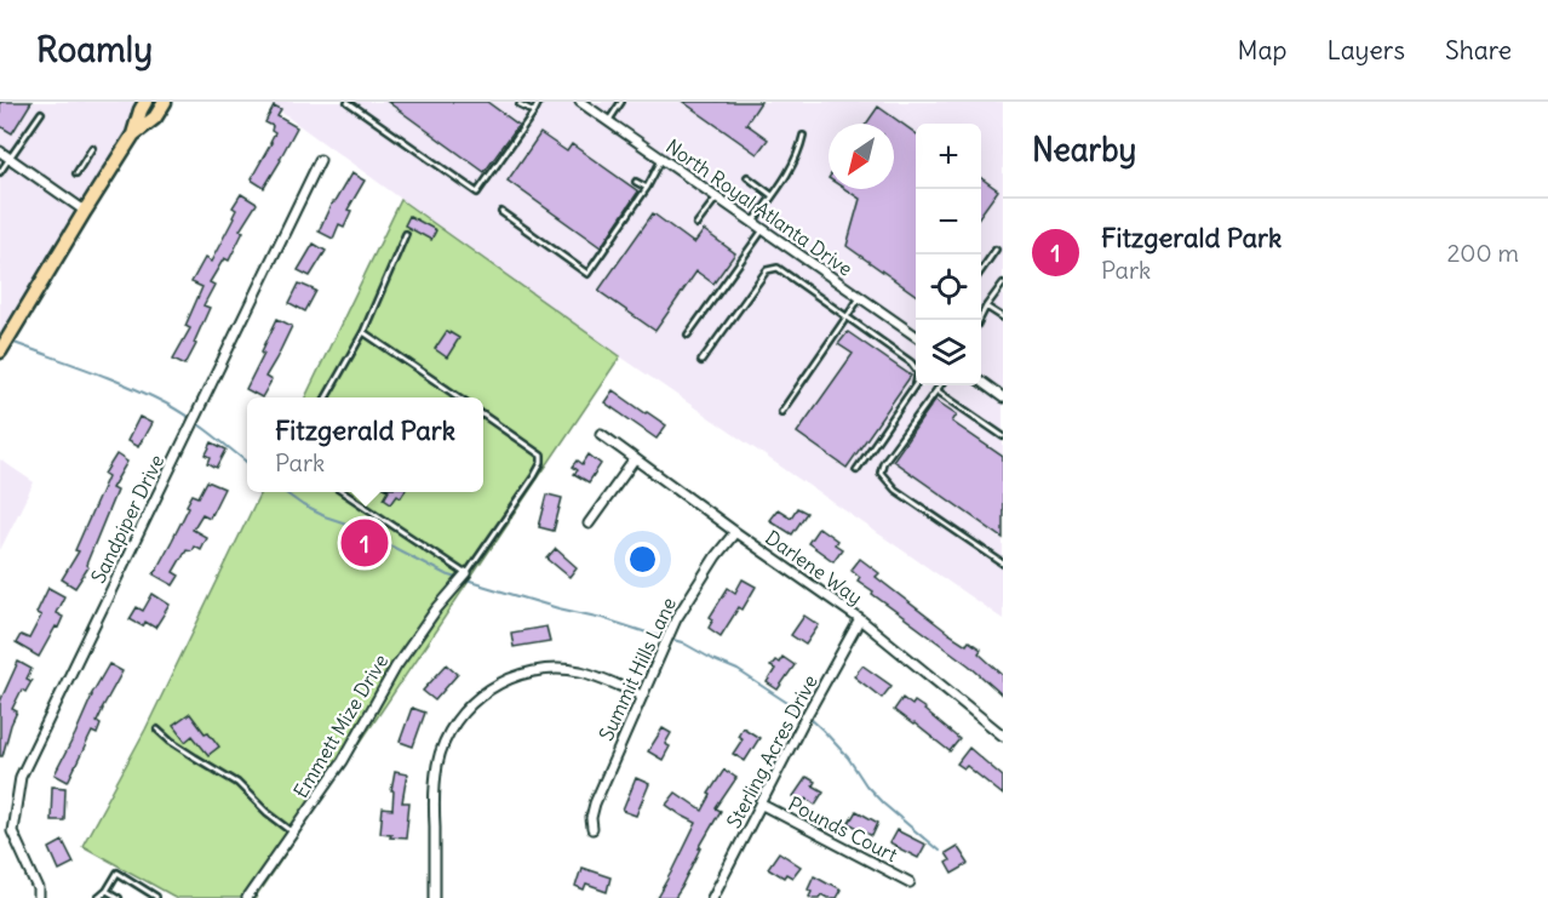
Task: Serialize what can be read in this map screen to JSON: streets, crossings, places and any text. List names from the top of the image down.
{
  "streets": {
    "street": [
      "North Royal Atlanta Drive",
      "Sandpiper Drive",
      "Darlene Way",
      "Summit Hills Lane",
      "Emmett Mize Drive",
      "Sterling Acres Drive",
      "Pounds Court"
    ]
  },
  "crossings": [
    ["Darlene Way", "Summit Hills Lane"],
    ["Darlene Way", "Sterling Acres Drive"],
    ["Sterling Acres Drive", "Pounds Court"]
  ],
  "north": "bottom left",
  "page": {
    "header": "Roamly",
    "nav": ["Map", "Layers", "Share"],
    "heading": "Nearby",
    "map_buttons": ["+", "−"],
    "list": [
      {
        "mark": "1",
        "name": "Fitzgerald Park",
        "note": "Park",
        "value": "200 m"
      }
    ],
    "popup": ["Fitzgerald Park", "Park"],
    "pins": "1"
  }
}
